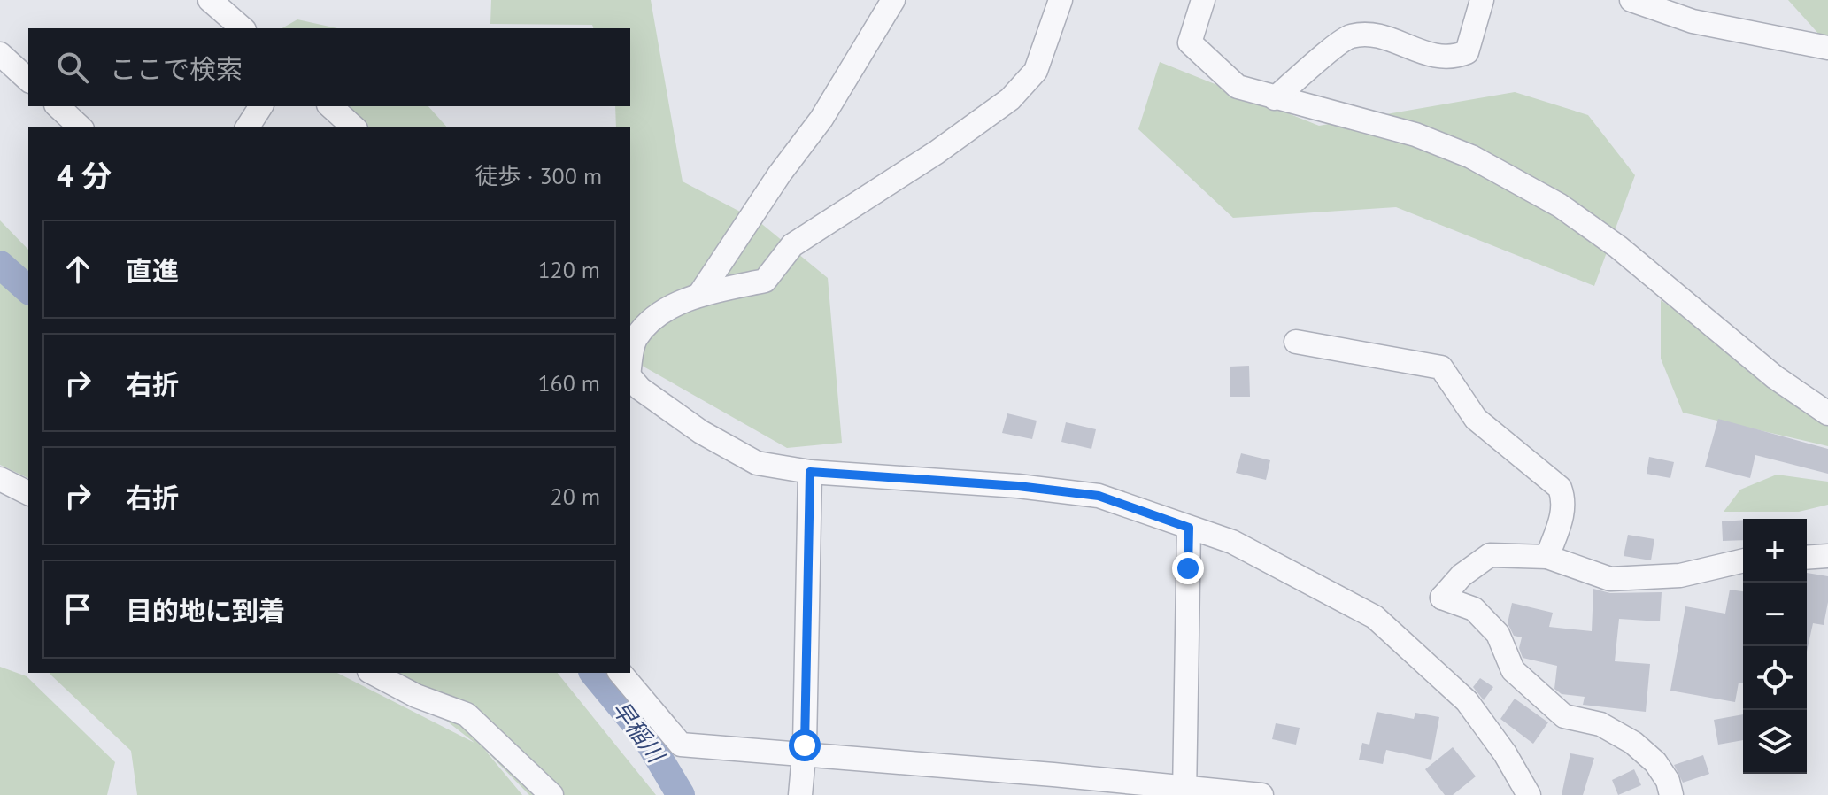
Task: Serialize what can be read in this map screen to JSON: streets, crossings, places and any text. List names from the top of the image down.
{
  "water": ["早稲川"],
  "page": {
    "search": "ここで検索",
    "heading": ["4 分", "徒歩 · 300 m"],
    "list": [
      ["直進", "120 m"],
      ["右折", "160 m"],
      ["右折", "20 m"],
      "目的地に到着"
    ],
    "map_buttons": ["+", "−"]
  }
}
